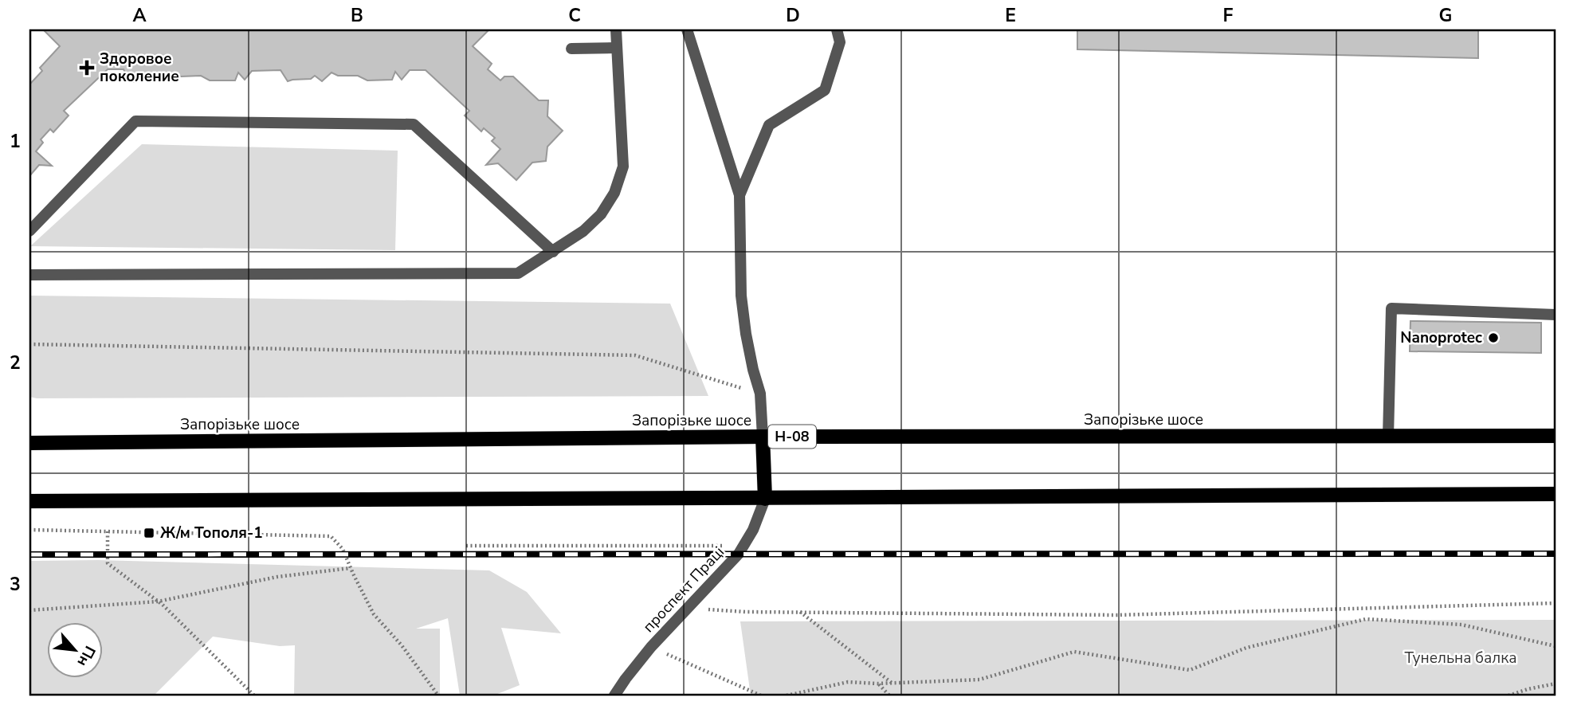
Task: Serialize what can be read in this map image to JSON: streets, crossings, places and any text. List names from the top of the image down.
{
  "streets": {
    "main road": ["Запорізьке шосе", "Н-08"],
    "street": ["проспект Праці"]
  },
  "parks": ["Тунельна балка"],
  "places": {
    "health": ["Здоровое поколение"],
    "other": ["Nanoprotec"],
    "transit": ["Ж/м Тополя-1"]
  },
  "north": "bottom right",
  "grid": {
    "columns": [
      "A",
      "B",
      "C",
      "D",
      "E",
      "F",
      "G"
    ],
    "rows": ["1", "2", "3"]
  }
}
